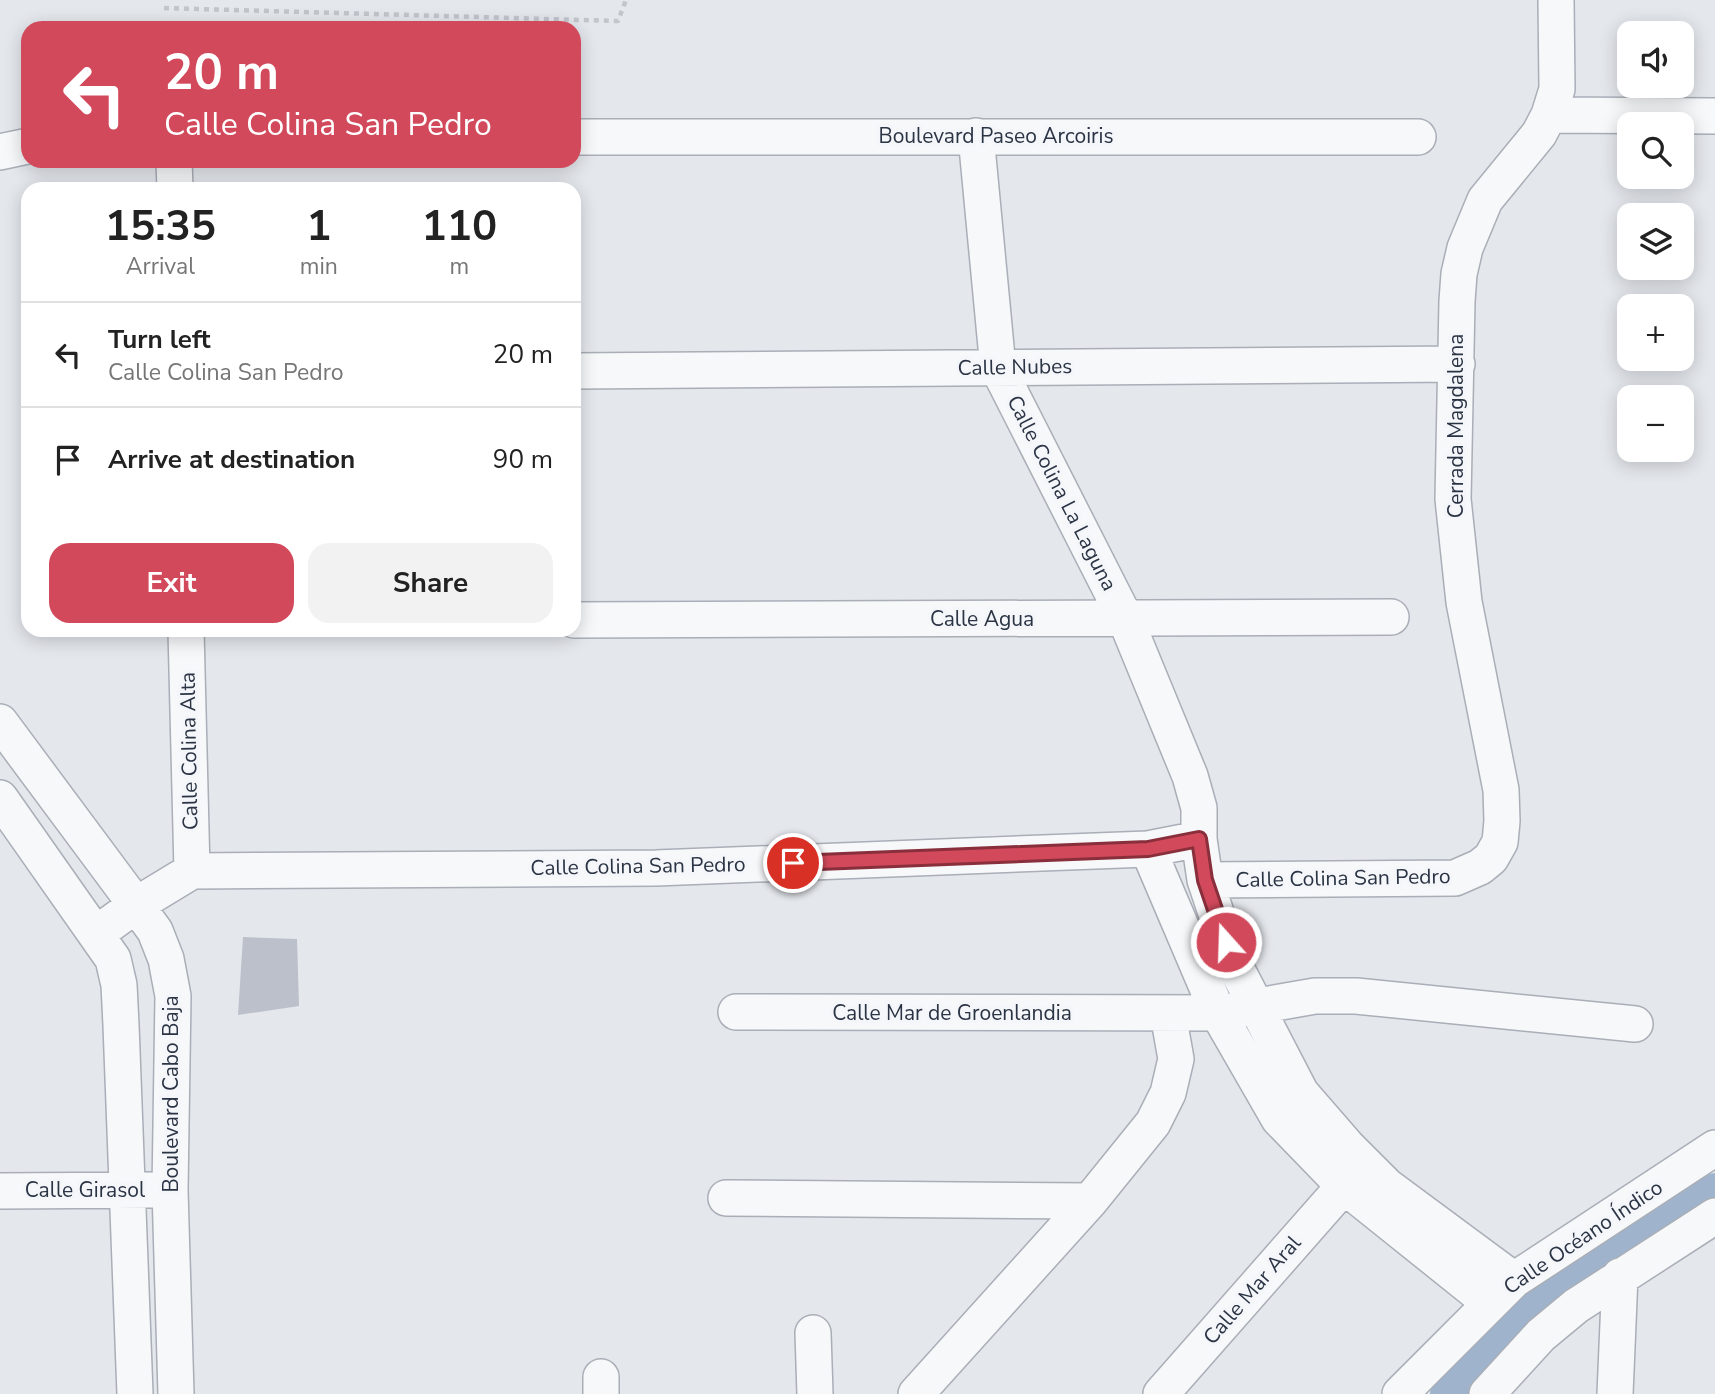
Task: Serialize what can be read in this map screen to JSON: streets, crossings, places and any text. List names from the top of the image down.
{
  "streets": {
    "street": [
      "Boulevard Paseo Arcoiris",
      "Calle Nubes",
      "Cerrada Magdalena",
      "Calle Colina La Laguna",
      "Calle Agua",
      "Calle Colina Alta",
      "Calle Colina San Pedro",
      "Calle Mar de Groenlandia",
      "Boulevard Cabo Baja",
      "Calle Girasol",
      "Calle Océano Índico",
      "Calle Mar Aral"
    ]
  },
  "crossings": [
    ["Boulevard Paseo Arcoiris", "Calle Colina La Laguna"],
    ["Calle Nubes", "Cerrada Magdalena"],
    ["Calle Nubes", "Calle Colina La Laguna"],
    ["Cerrada Magdalena", "Calle Colina San Pedro"],
    ["Calle Colina La Laguna", "Calle Agua"],
    ["Calle Colina La Laguna", "Calle Colina San Pedro"],
    ["Calle Colina Alta", "Calle Colina San Pedro"],
    ["Boulevard Cabo Baja", "Calle Girasol"]
  ],
  "page": {
    "map_buttons": ["+", "−"],
    "turn": ["20 m", "Calle Colina San Pedro"],
    "eta": [
      "15:35",
      "Arrival",
      "1",
      "min",
      "110",
      "m"
    ],
    "list": [
      {
        "name": "Turn left",
        "note": "Calle Colina San Pedro",
        "value": "20 m"
      },
      {
        "name": "Arrive at destination",
        "value": "90 m"
      }
    ],
    "buttons": ["Exit", "Share"]
  }
}
